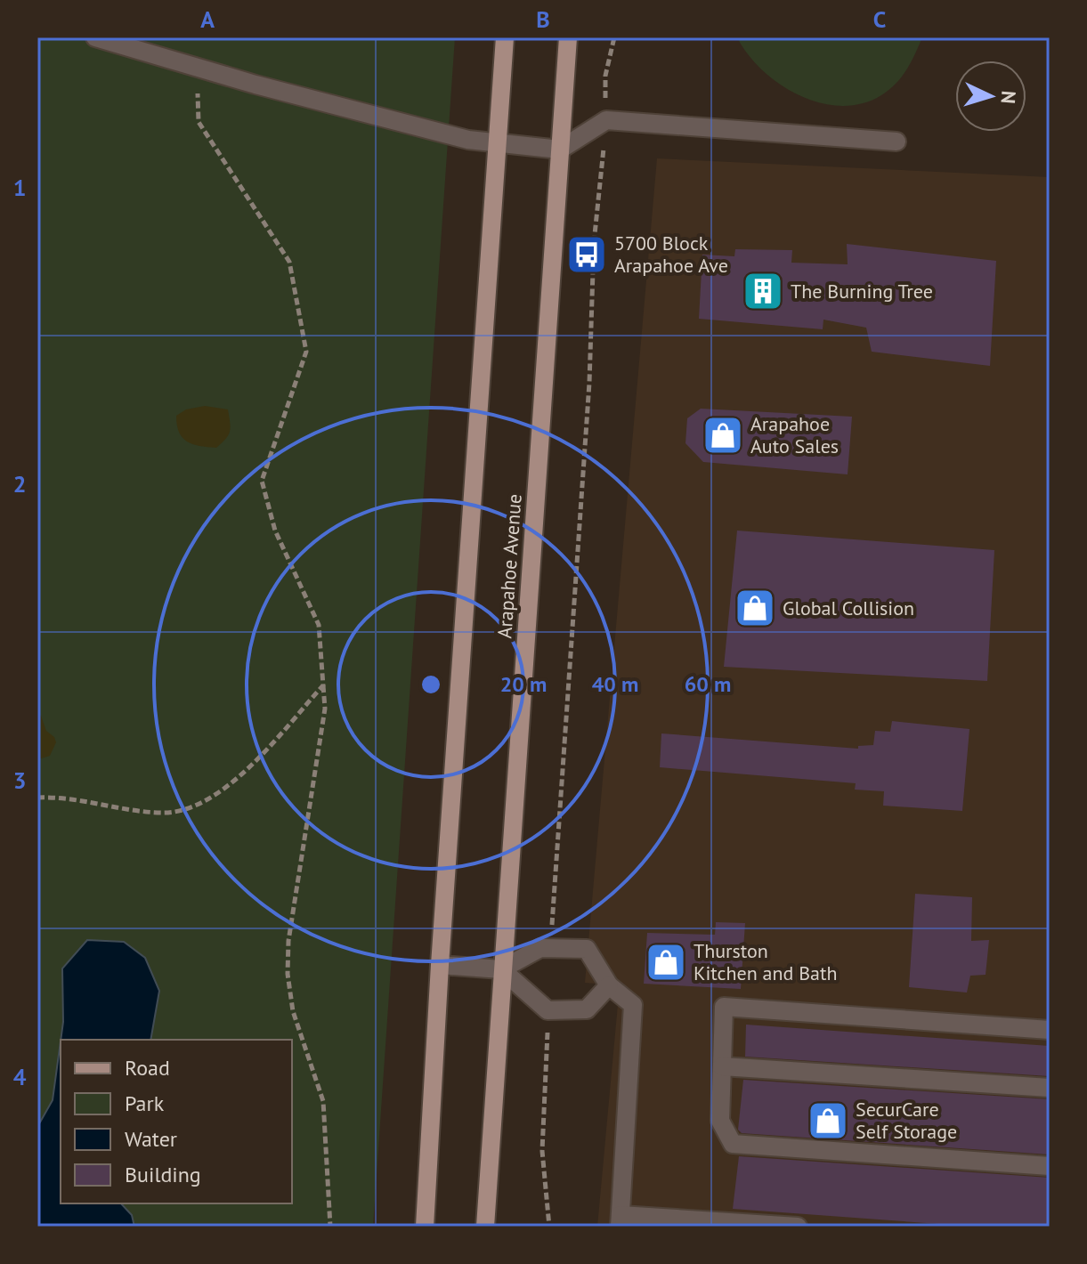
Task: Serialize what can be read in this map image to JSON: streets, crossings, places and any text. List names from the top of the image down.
{
  "streets": {
    "main road": ["Arapahoe Avenue"]
  },
  "places": {
    "bus stop": ["5700 Block Arapahoe Ave"],
    "building": ["The Burning Tree"],
    "shop": [
      "Arapahoe Auto Sales",
      "Global Collision",
      "Thurston Kitchen and Bath",
      "SecurCare Self Storage"
    ]
  },
  "legend": [
    "Road",
    "Park",
    "Water",
    "Building"
  ],
  "north": "right",
  "grid": {
    "columns": ["A", "B", "C"],
    "rows": [
      "1",
      "2",
      "3",
      "4"
    ]
  },
  "rings": ["20 m", "40 m", "60 m"]
}
